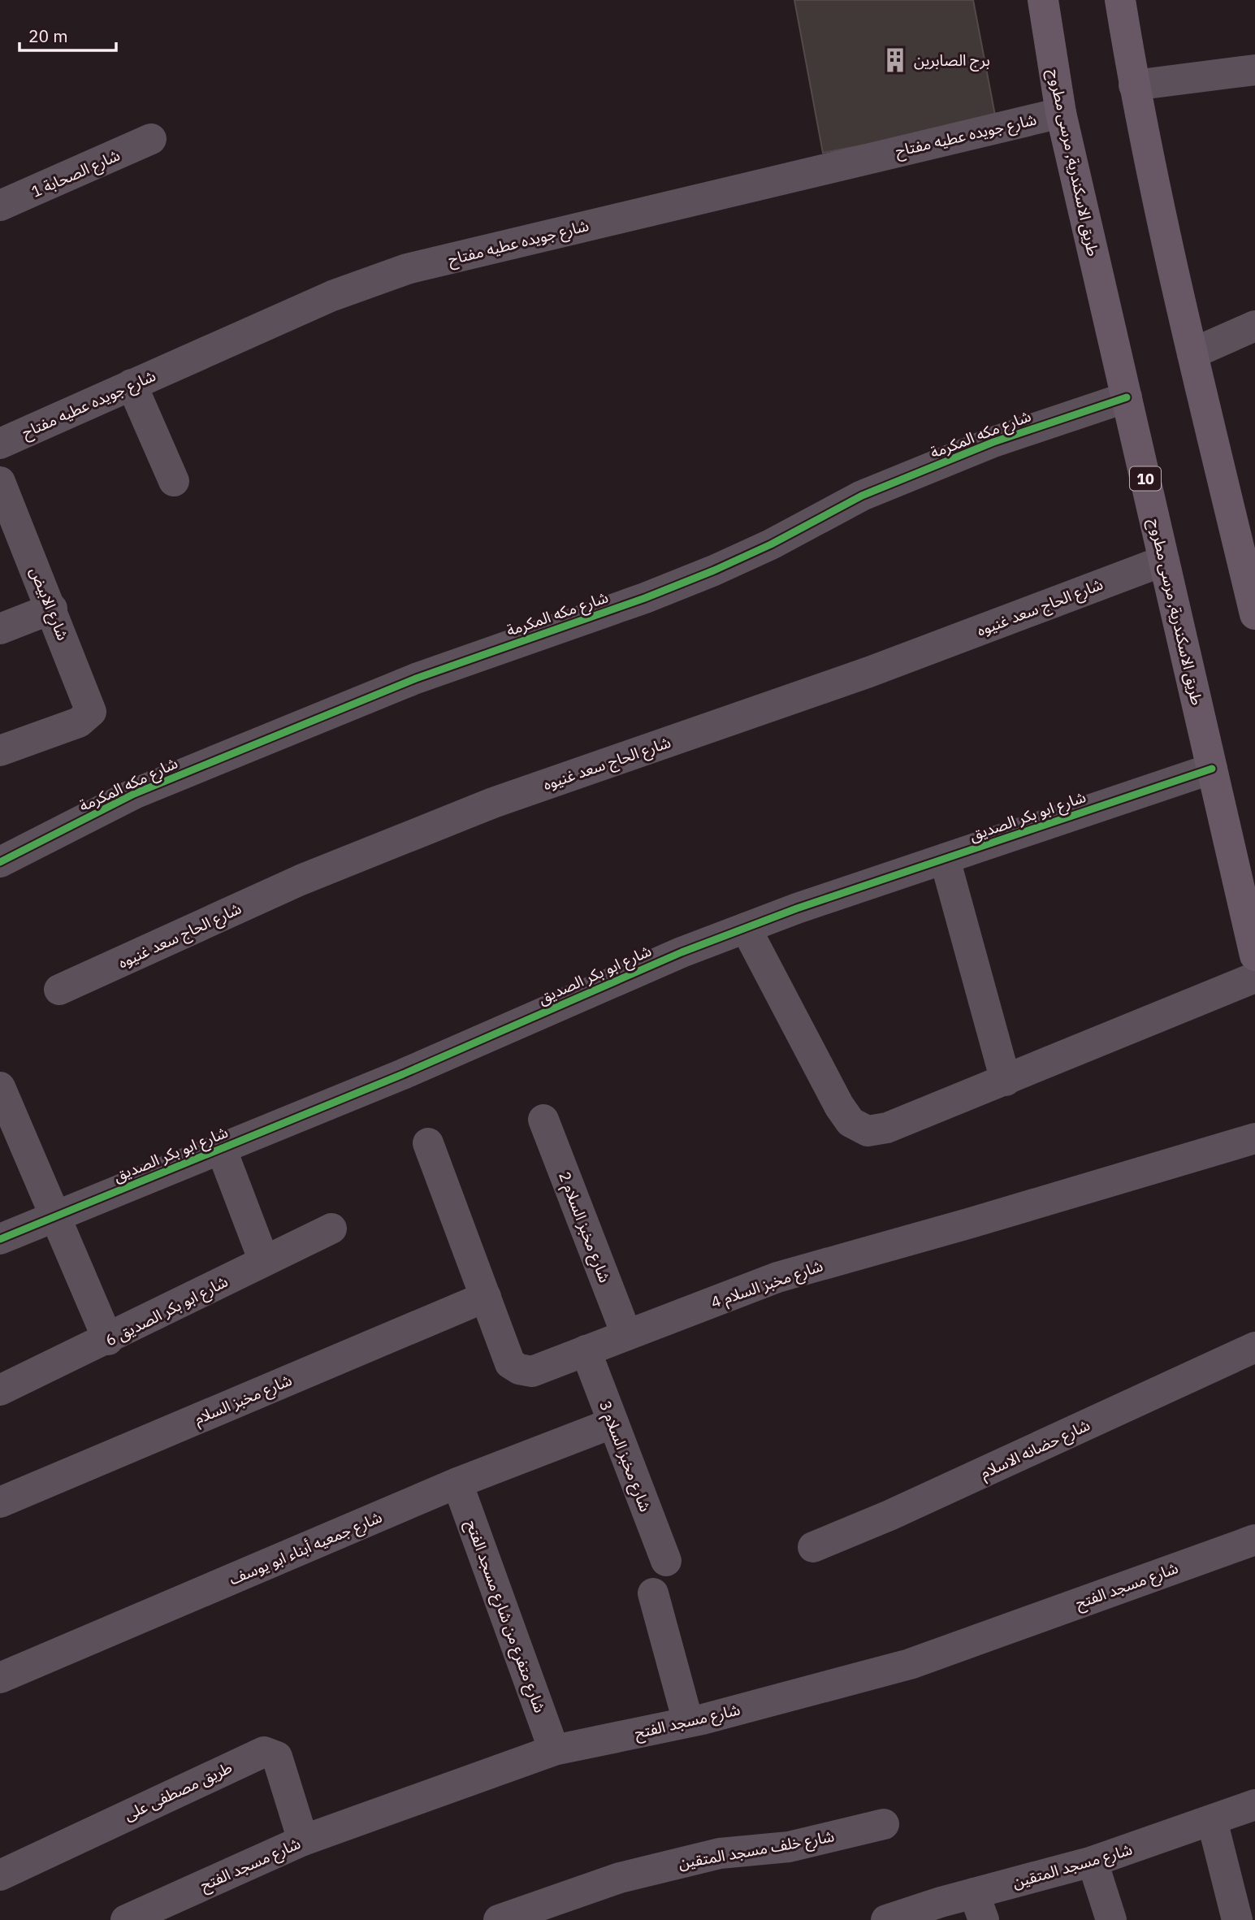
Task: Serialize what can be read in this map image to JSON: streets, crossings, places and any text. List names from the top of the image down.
{
  "streets": {
    "main road": ["طريق الاسكندرية, مرسى مطروح", "10"],
    "street": [
      "شارع جويده عطيه مفتاح",
      "شارع الصحابة 1",
      "شارع مكه المكرمة",
      "شارع الابيض",
      "شارع الحاج سعد غنيوه",
      "شارع ابو بكر الصديق",
      "شارع مخبز السلام 2",
      "شارع مخبز السلام 4",
      "شارع ابو بكر الصديق 6",
      "شارع مخبز السلام",
      "شارع حضانه الاسلام",
      "شارع مخبز السلام 3",
      "شارع جمعيه أبناء ابو يوسف",
      "شارع مسجد الفتح",
      "شارع متفرع من شارع مسجد الفتح",
      "طريق مصطفى على",
      "شارع خلف مسجد المتقين",
      "شارع مسجد المتقين"
    ]
  },
  "crossings": [
    ["شارع جويده عطيه مفتاح", "طريق الاسكندرية, مرسى مطروح"],
    ["طريق الاسكندرية, مرسى مطروح", "شارع مكه المكرمة"],
    ["طريق الاسكندرية, مرسى مطروح", "شارع الحاج سعد غنيوه"],
    ["طريق الاسكندرية, مرسى مطروح", "شارع ابو بكر الصديق"],
    ["شارع مخبز السلام 2", "شارع مخبز السلام 4"],
    ["شارع مخبز السلام 4", "شارع مخبز السلام"],
    ["شارع مخبز السلام 4", "شارع مخبز السلام 3"],
    ["شارع مخبز السلام 3", "شارع جمعيه أبناء ابو يوسف"],
    ["شارع جمعيه أبناء ابو يوسف", "شارع متفرع من شارع مسجد الفتح"],
    ["شارع مسجد الفتح", "شارع متفرع من شارع مسجد الفتح"],
    ["شارع مسجد الفتح", "طريق مصطفى على"]
  ],
  "places": {
    "building": ["برج الصابرين"]
  },
  "scale_bar": "20 m"
}
